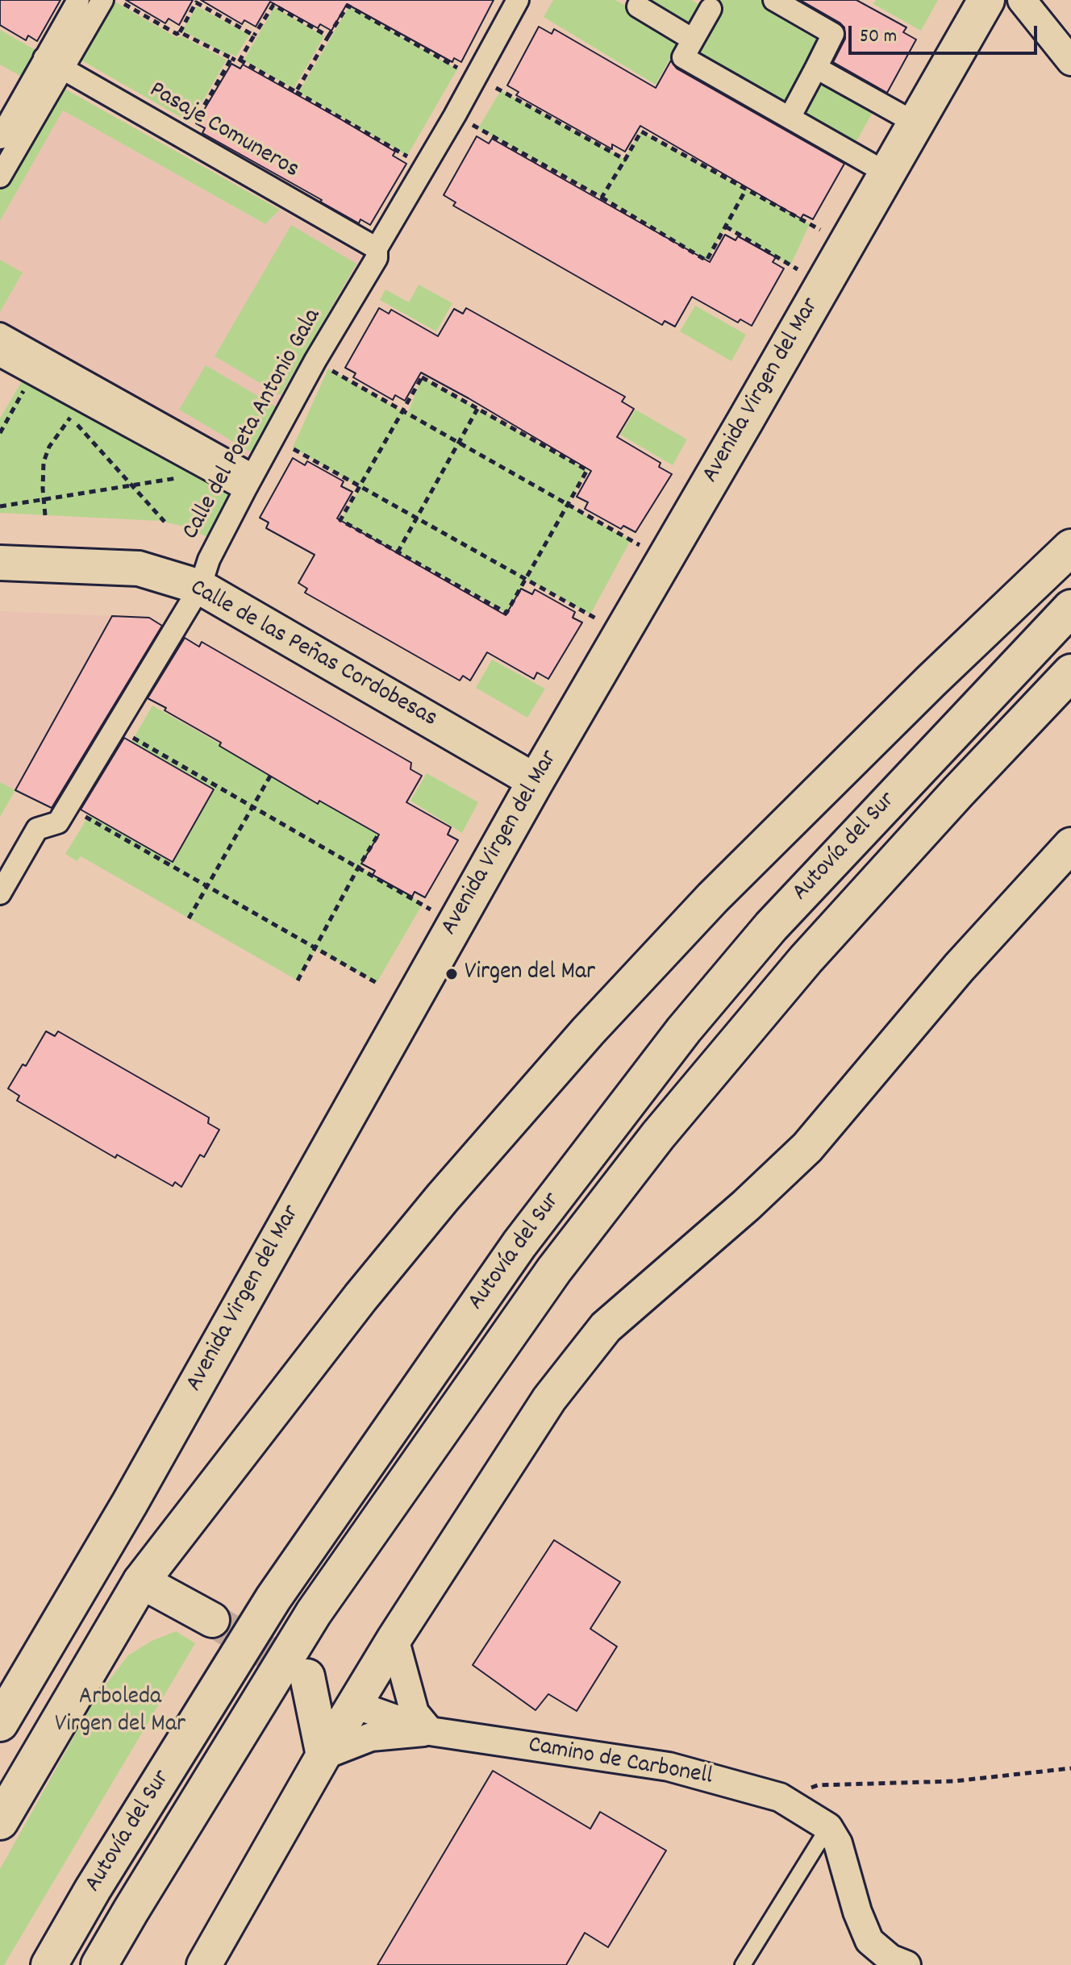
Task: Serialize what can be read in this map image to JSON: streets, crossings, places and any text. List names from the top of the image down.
{
  "streets": {
    "main road": ["Avenida Virgen del Mar", "Autovía del Sur"],
    "street": [
      "Pasaje Comuneros",
      "Calle del Poeta Antonio Gala",
      "Calle de las Peñas Cordobesas",
      "Camino de Carbonell"
    ]
  },
  "crossings": [
    ["Pasaje Comuneros", "Calle del Poeta Antonio Gala"],
    ["Avenida Virgen del Mar", "Calle de las Peñas Cordobesas"],
    ["Calle del Poeta Antonio Gala", "Calle de las Peñas Cordobesas"]
  ],
  "parks": ["Arboleda Virgen del Mar"],
  "places": ["Virgen del Mar"],
  "scale_bar": "50 m"
}
